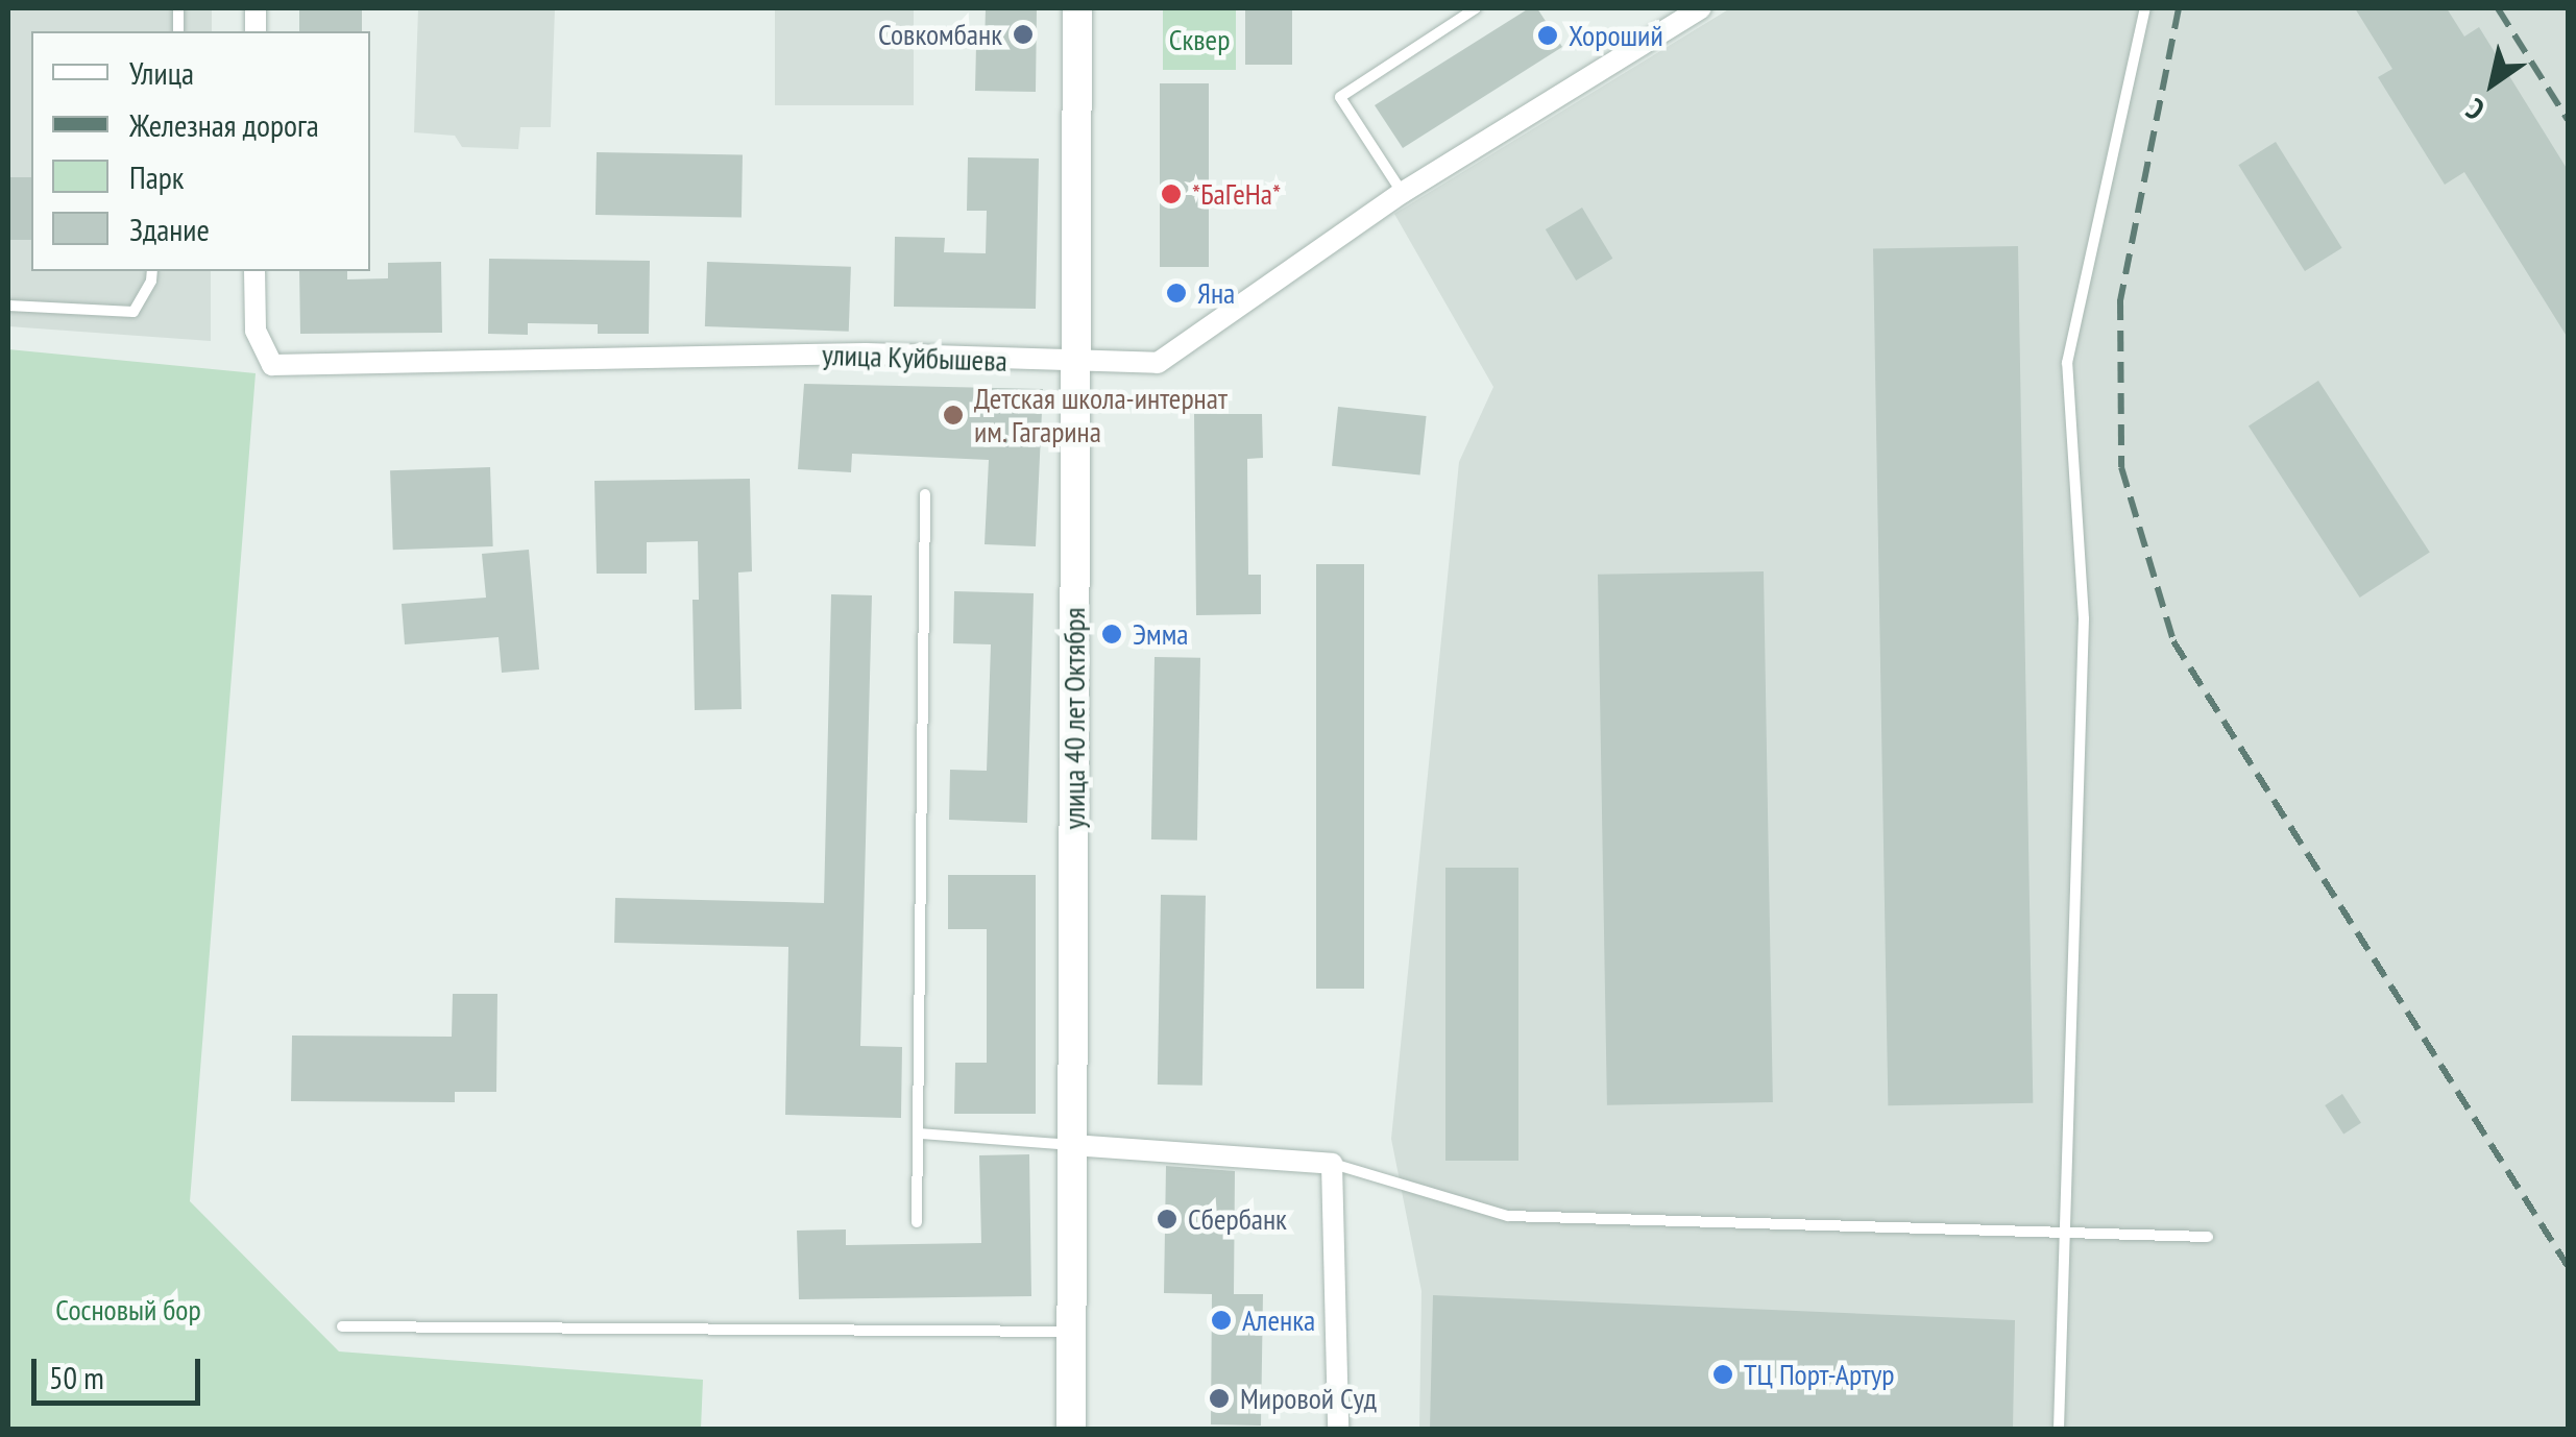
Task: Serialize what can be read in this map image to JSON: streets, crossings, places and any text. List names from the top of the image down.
{
  "streets": {
    "main road": ["улица 40 лет Октября"],
    "street": ["улица Куйбышева"]
  },
  "crossings": [
    ["улица Куйбышева", "улица 40 лет Октября"]
  ],
  "parks": ["Сквер", "Сосновый бор"],
  "places": [
    "Совкомбанк",
    "Хороший",
    "*БаГеНа*",
    "Яна",
    "Детская школа-интернат им. Гагарина",
    "Эмма",
    "Сбербанк",
    "Аленка",
    "ТЦ Порт-Артур",
    "Мировой Суд"
  ],
  "legend": [
    "Улица",
    "Железная дорога",
    "Парк",
    "Здание"
  ],
  "scale_bar": "50 m",
  "north": "bottom left"
}
